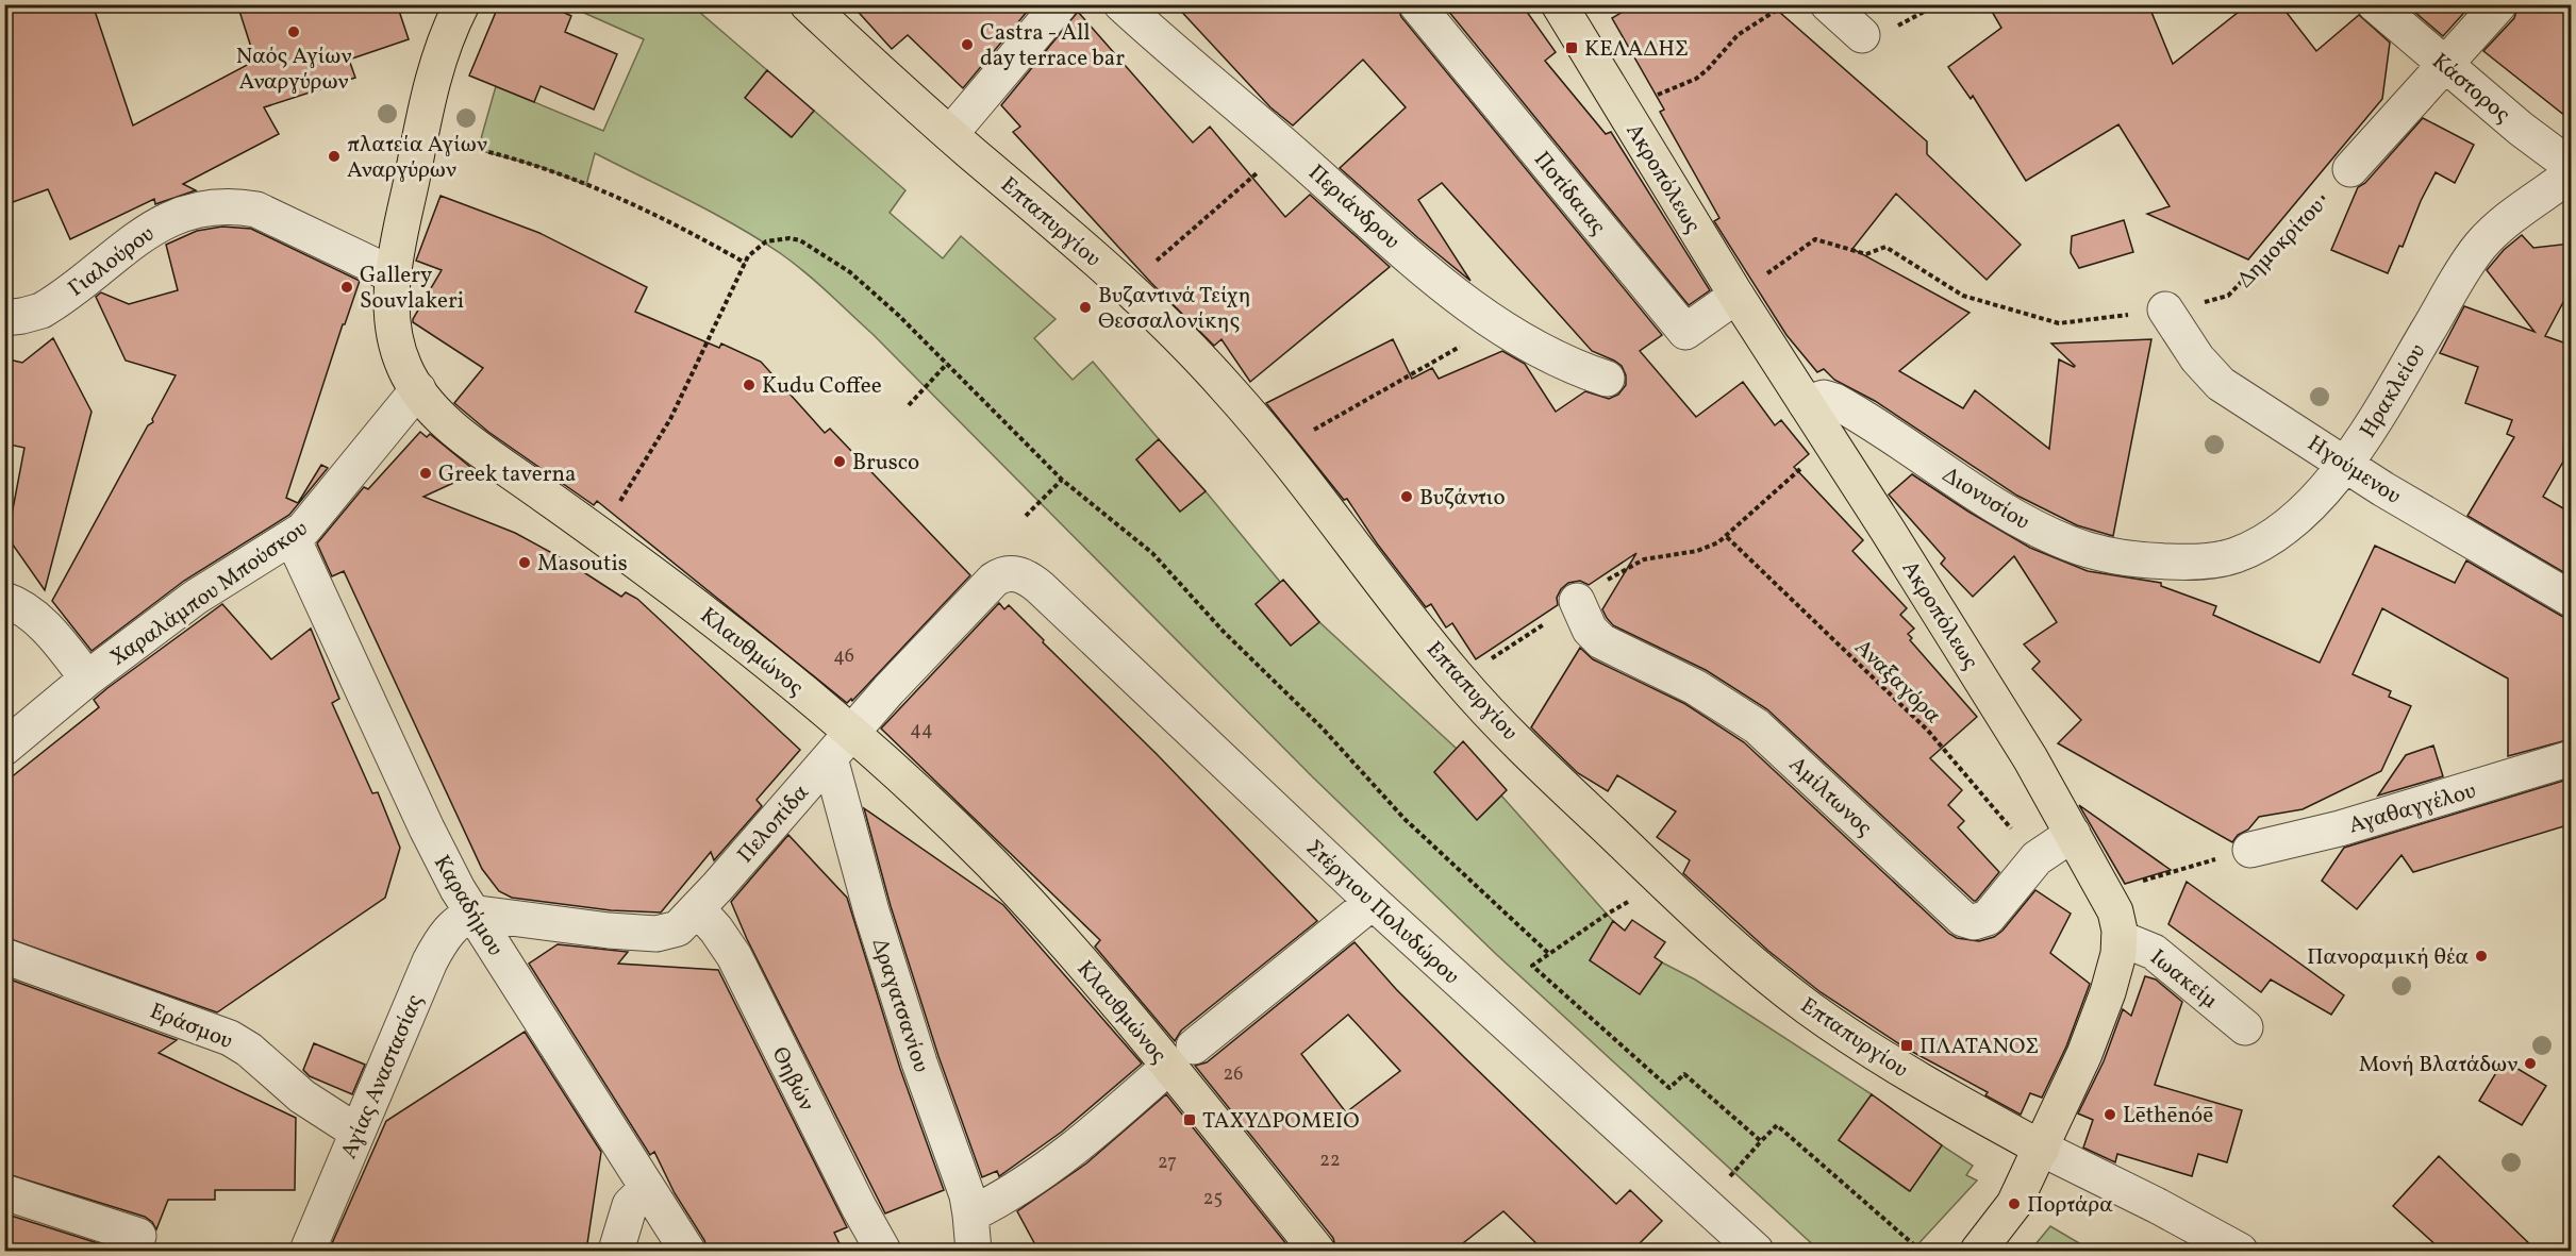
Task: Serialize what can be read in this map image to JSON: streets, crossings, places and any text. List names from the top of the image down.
{
  "streets": {
    "main road": ["Ακροπόλεως", "Επταπυργίου", "Κλαυθμώνος"],
    "street": [
      "Κάστορος",
      "Ποτίδαιας",
      "Περιάνδρου",
      "Γιαλούρου",
      "Ηρακλείου",
      "Ηγούμενου",
      "Διονυσίου",
      "Χαραλάμπου Μπούσκου",
      "Αμίλτωνος",
      "Αγαθαγγέλου",
      "Πελοπίδα",
      "Καραδήμου",
      "Στέργιου Πολυδώρου",
      "Ιωακείμ",
      "Δραγατσανίου",
      "Εράσμου",
      "Αγίας Αναστασίας",
      "Θηβών"
    ],
    "path": ["Δημοκρίτου", "Αναξαγόρα"]
  },
  "crossings": [
    ["Ακροπόλεως", "Ποτίδαιας"],
    ["Ακροπόλεως", "Επταπυργίου"],
    ["Ακροπόλεως", "Δημοκρίτου"],
    ["Ακροπόλεως", "Διονυσίου"],
    ["Ακροπόλεως", "Αμίλτωνος"],
    ["Ακροπόλεως", "Ιωακείμ"],
    ["Ποτίδαιας", "Δημοκρίτου"],
    ["Δημοκρίτου", "Ηγούμενου"],
    ["Γιαλούρου", "Κλαυθμώνος"],
    ["Ηρακλείου", "Ηγούμενου"],
    ["Ηρακλείου", "Διονυσίου"],
    ["Χαραλάμπου Μπούσκου", "Κλαυθμώνος"],
    ["Χαραλάμπου Μπούσκου", "Καραδήμου"],
    ["Κλαυθμώνος", "Πελοπίδα"],
    ["Κλαυθμώνος", "Δραγατσανίου"],
    ["Αναξαγόρα", "Αμίλτωνος"],
    ["Πελοπίδα", "Καραδήμου"],
    ["Πελοπίδα", "Στέργιου Πολυδώρου"],
    ["Πελοπίδα", "Δραγατσανίου"],
    ["Πελοπίδα", "Αγίας Αναστασίας"],
    ["Πελοπίδα", "Θηβών"],
    ["Καραδήμου", "Αγίας Αναστασίας"],
    ["Εράσμου", "Αγίας Αναστασίας"]
  ],
  "places": {
    "other": [
      "Ναός Αγίων Αναργύρων",
      "Castra - All day terrace bar",
      "πλατεία Αγίων Αναργύρων",
      "Gallery Souvlakeri",
      "Βυζαντινά Τείχη Θεσσαλονίκης",
      "Kudu Coffee",
      "Brusco",
      "Greek taverna",
      "Βυζάντιο",
      "Masoutis",
      "Πανοραμική θέα",
      "Μονή Βλατάδων",
      "Lēthēnóē",
      "Πορτάρα"
    ],
    "transit": ["ΚΕΛΑΔΗΣ", "ΠΛΑΤΑΝΟΣ", "ΤΑΧΥΔΡΟΜΕΙΟ"]
  },
  "house_numbers": [
    "46",
    "44",
    "26",
    "22",
    "27",
    "25"
  ]
}
